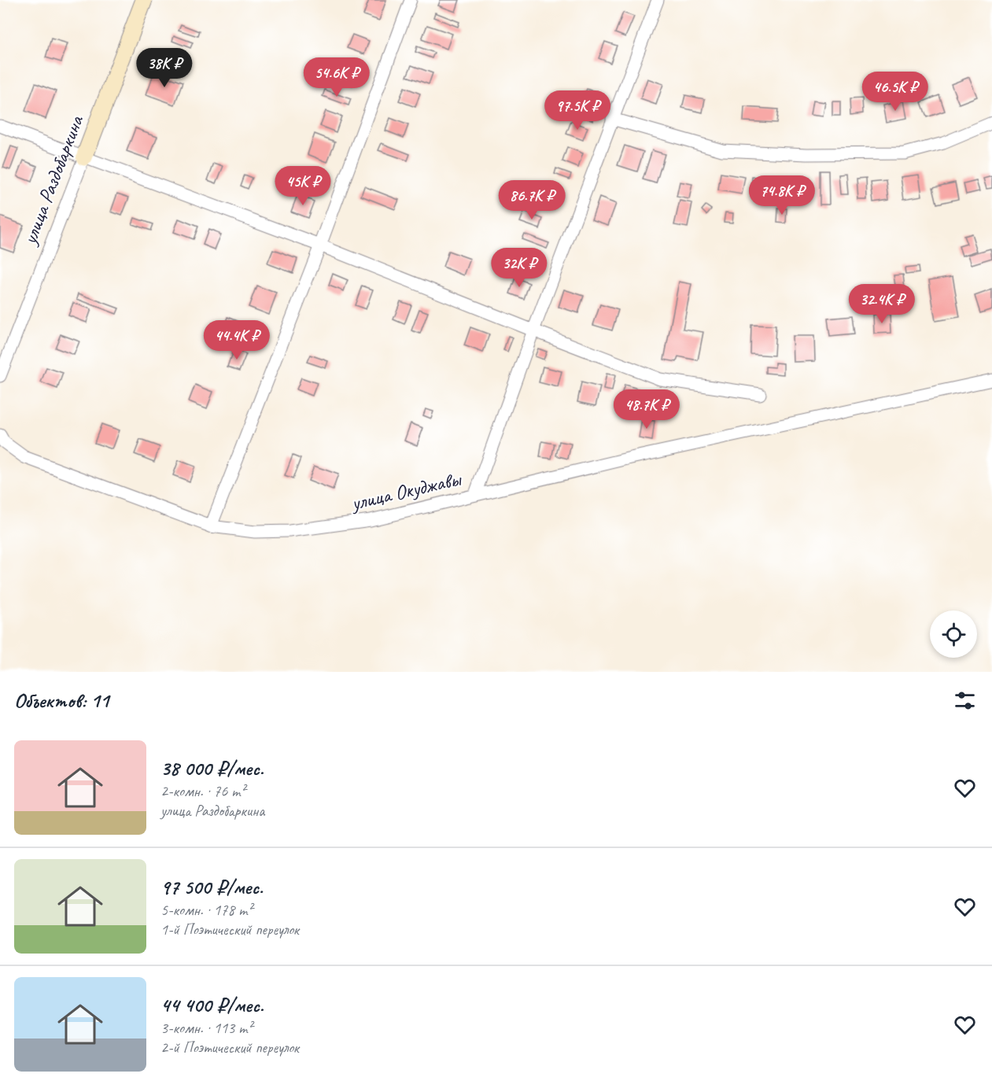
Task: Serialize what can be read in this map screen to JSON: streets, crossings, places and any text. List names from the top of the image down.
{
  "streets": {
    "street": ["улица Раздобаркина", "улица Окуджавы"]
  },
  "page": {
    "price": [
      "38K ₽",
      "54.6K ₽",
      "46.5K ₽",
      "97.5K ₽",
      "45K ₽",
      "74.8K ₽",
      "86.7K ₽",
      "32K ₽",
      "32.4K ₽",
      "44.4K ₽",
      "48.7K ₽"
    ],
    "heading": "Объектов: 11",
    "list": [
      {
        "name": "38 000 ₽/мес.",
        "note": "2-комн. · 76 m² · улица Раздобаркина"
      },
      {
        "name": "97 500 ₽/мес.",
        "note": "5-комн. · 178 m² · 1-й Поэтический переулок"
      },
      {
        "name": "44 400 ₽/мес.",
        "note": "3-комн. · 113 m² · 2-й Поэтический переулок"
      }
    ]
  }
}
